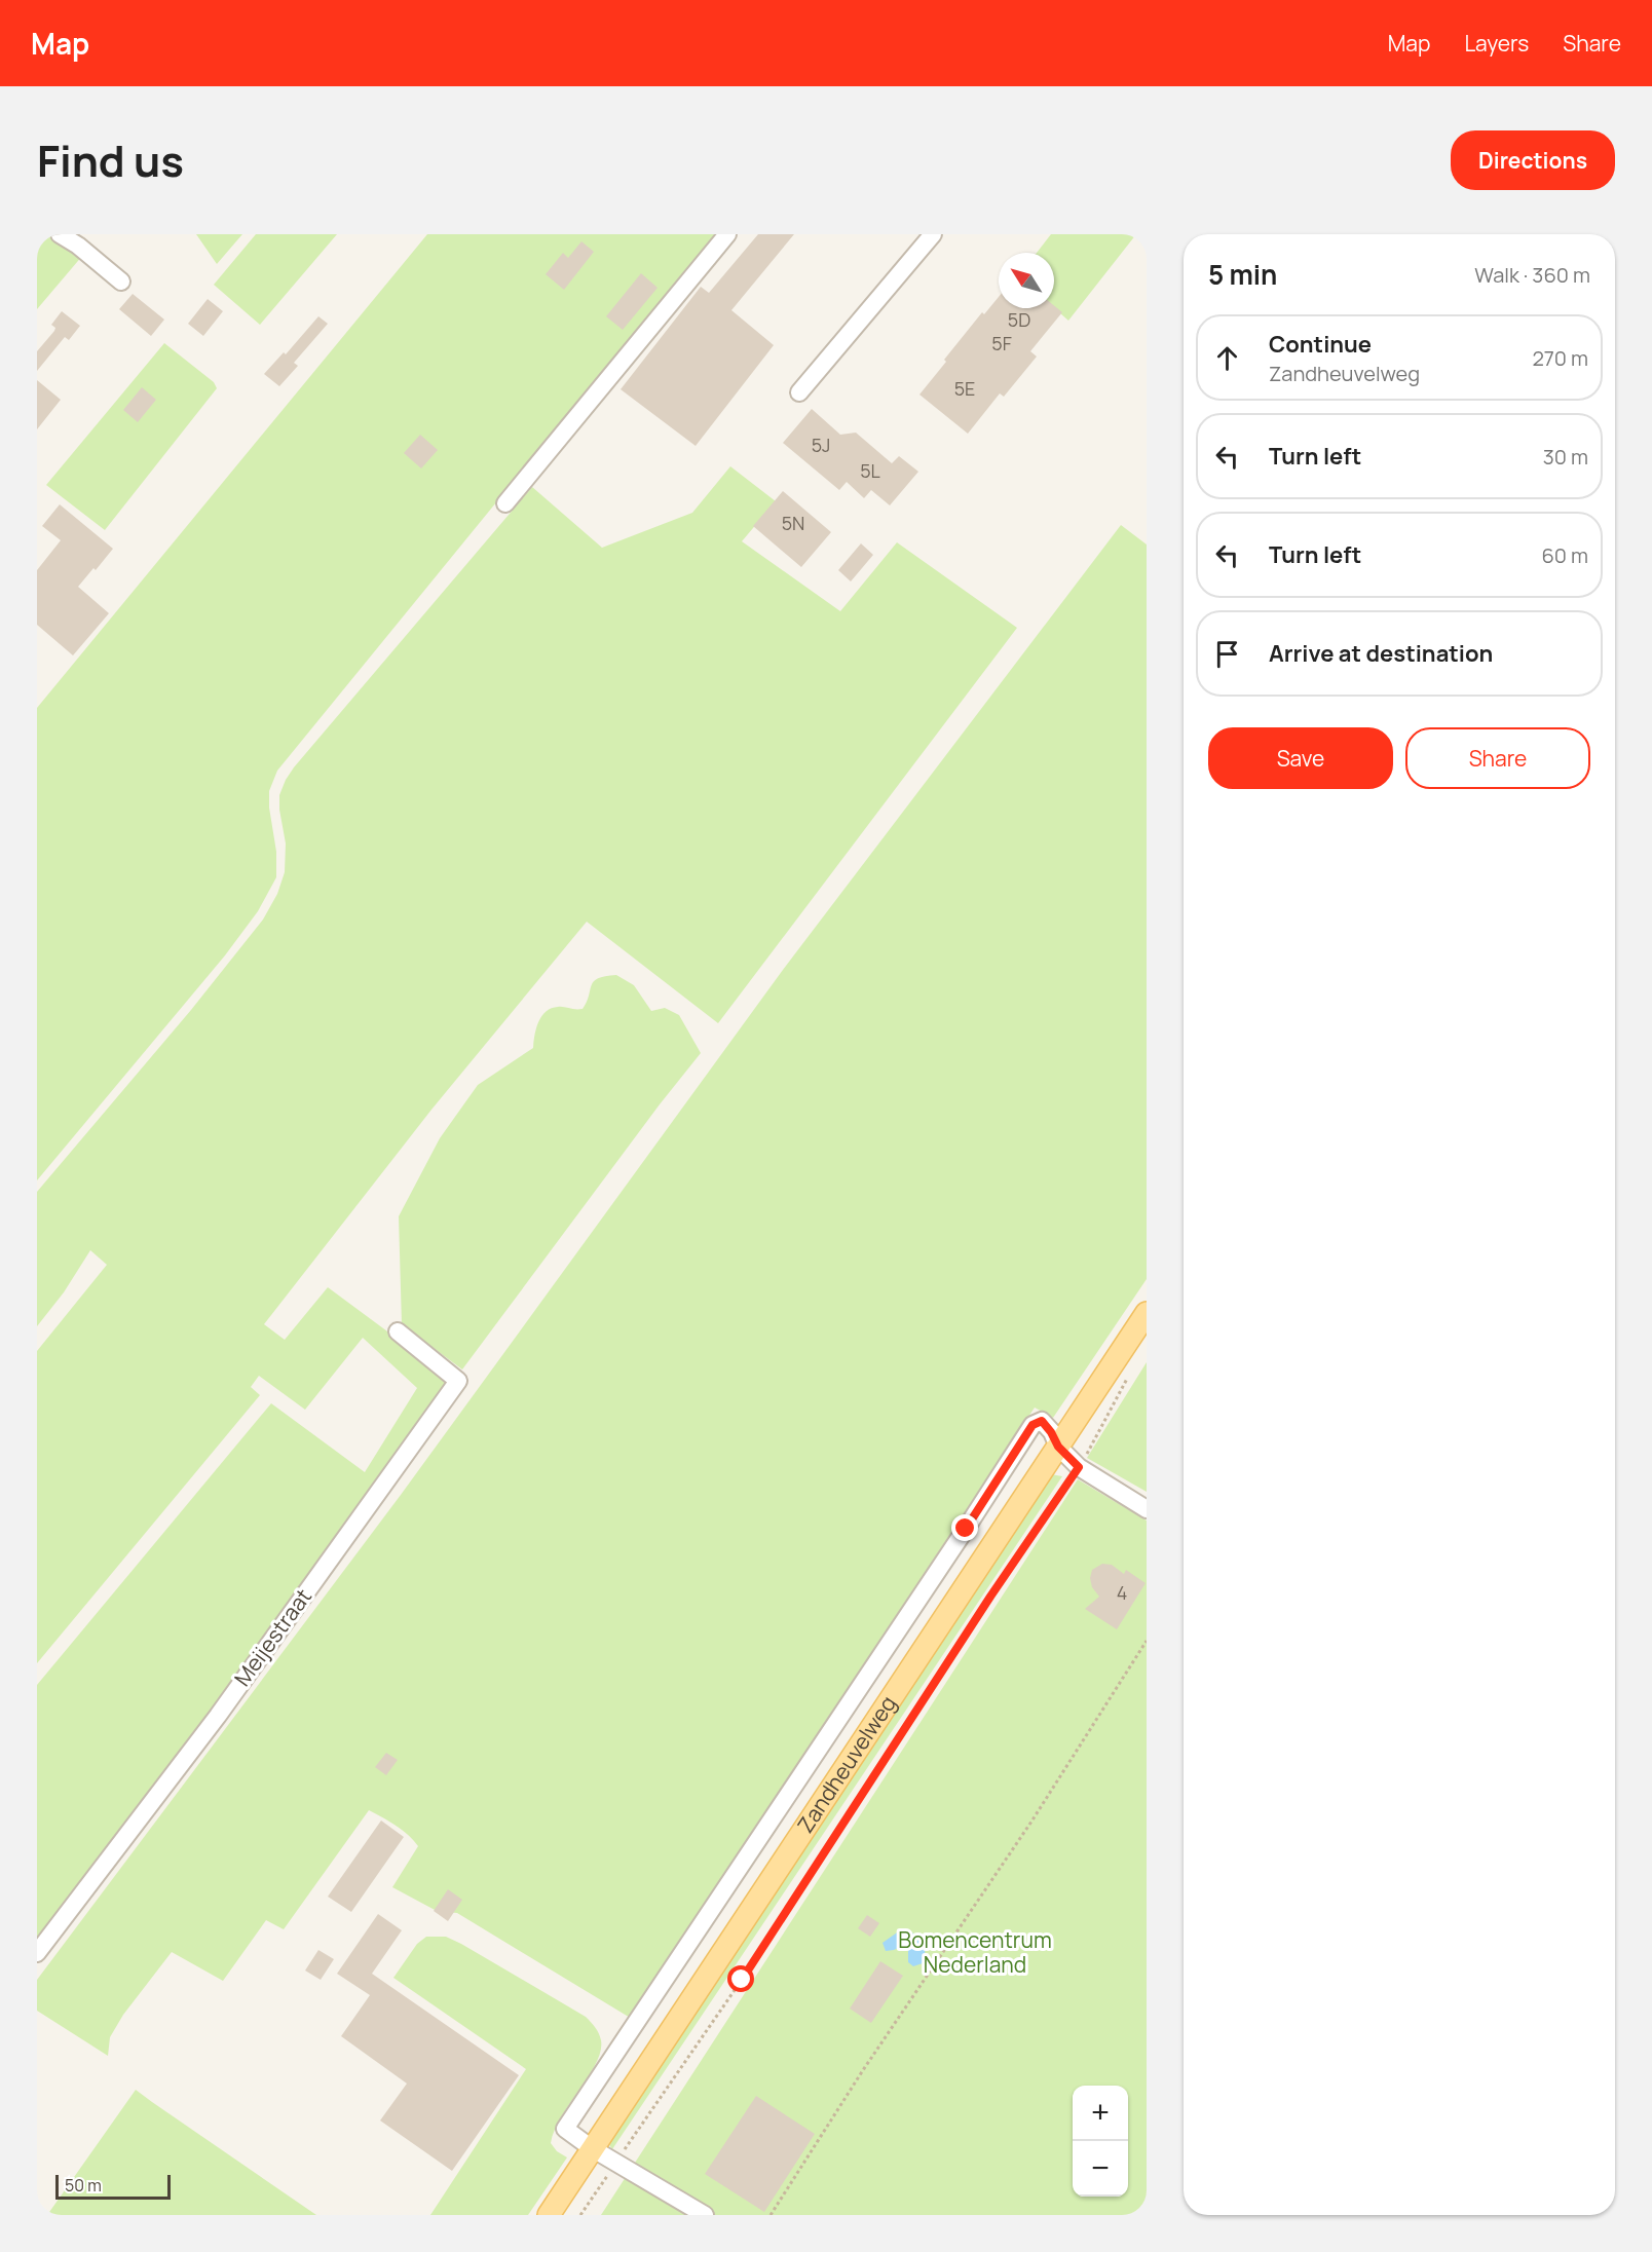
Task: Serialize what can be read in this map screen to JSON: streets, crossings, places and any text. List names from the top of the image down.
{
  "streets": {
    "main road": ["Zandheuvelweg"],
    "street": ["Meijestraat"]
  },
  "parks": ["Bomencentrum Nederland"],
  "house_numbers": [
    "5D",
    "5F",
    "5E",
    "5J",
    "5L",
    "5N",
    "4"
  ],
  "scale_bar": "50 m",
  "north": "top left",
  "page": {
    "header": "Map",
    "nav": ["Map", "Layers", "Share"],
    "title": "Find us",
    "buttons": [
      "Directions",
      ["Save", "Share"]
    ],
    "heading": ["5 min", "Walk · 360 m"],
    "list": [
      ["Continue", "Zandheuvelweg", "270 m"],
      ["Turn left", "30 m"],
      ["Turn left", "60 m"],
      "Arrive at destination"
    ],
    "map_buttons": ["+", "−"],
    "scale": "50 m"
  }
}
